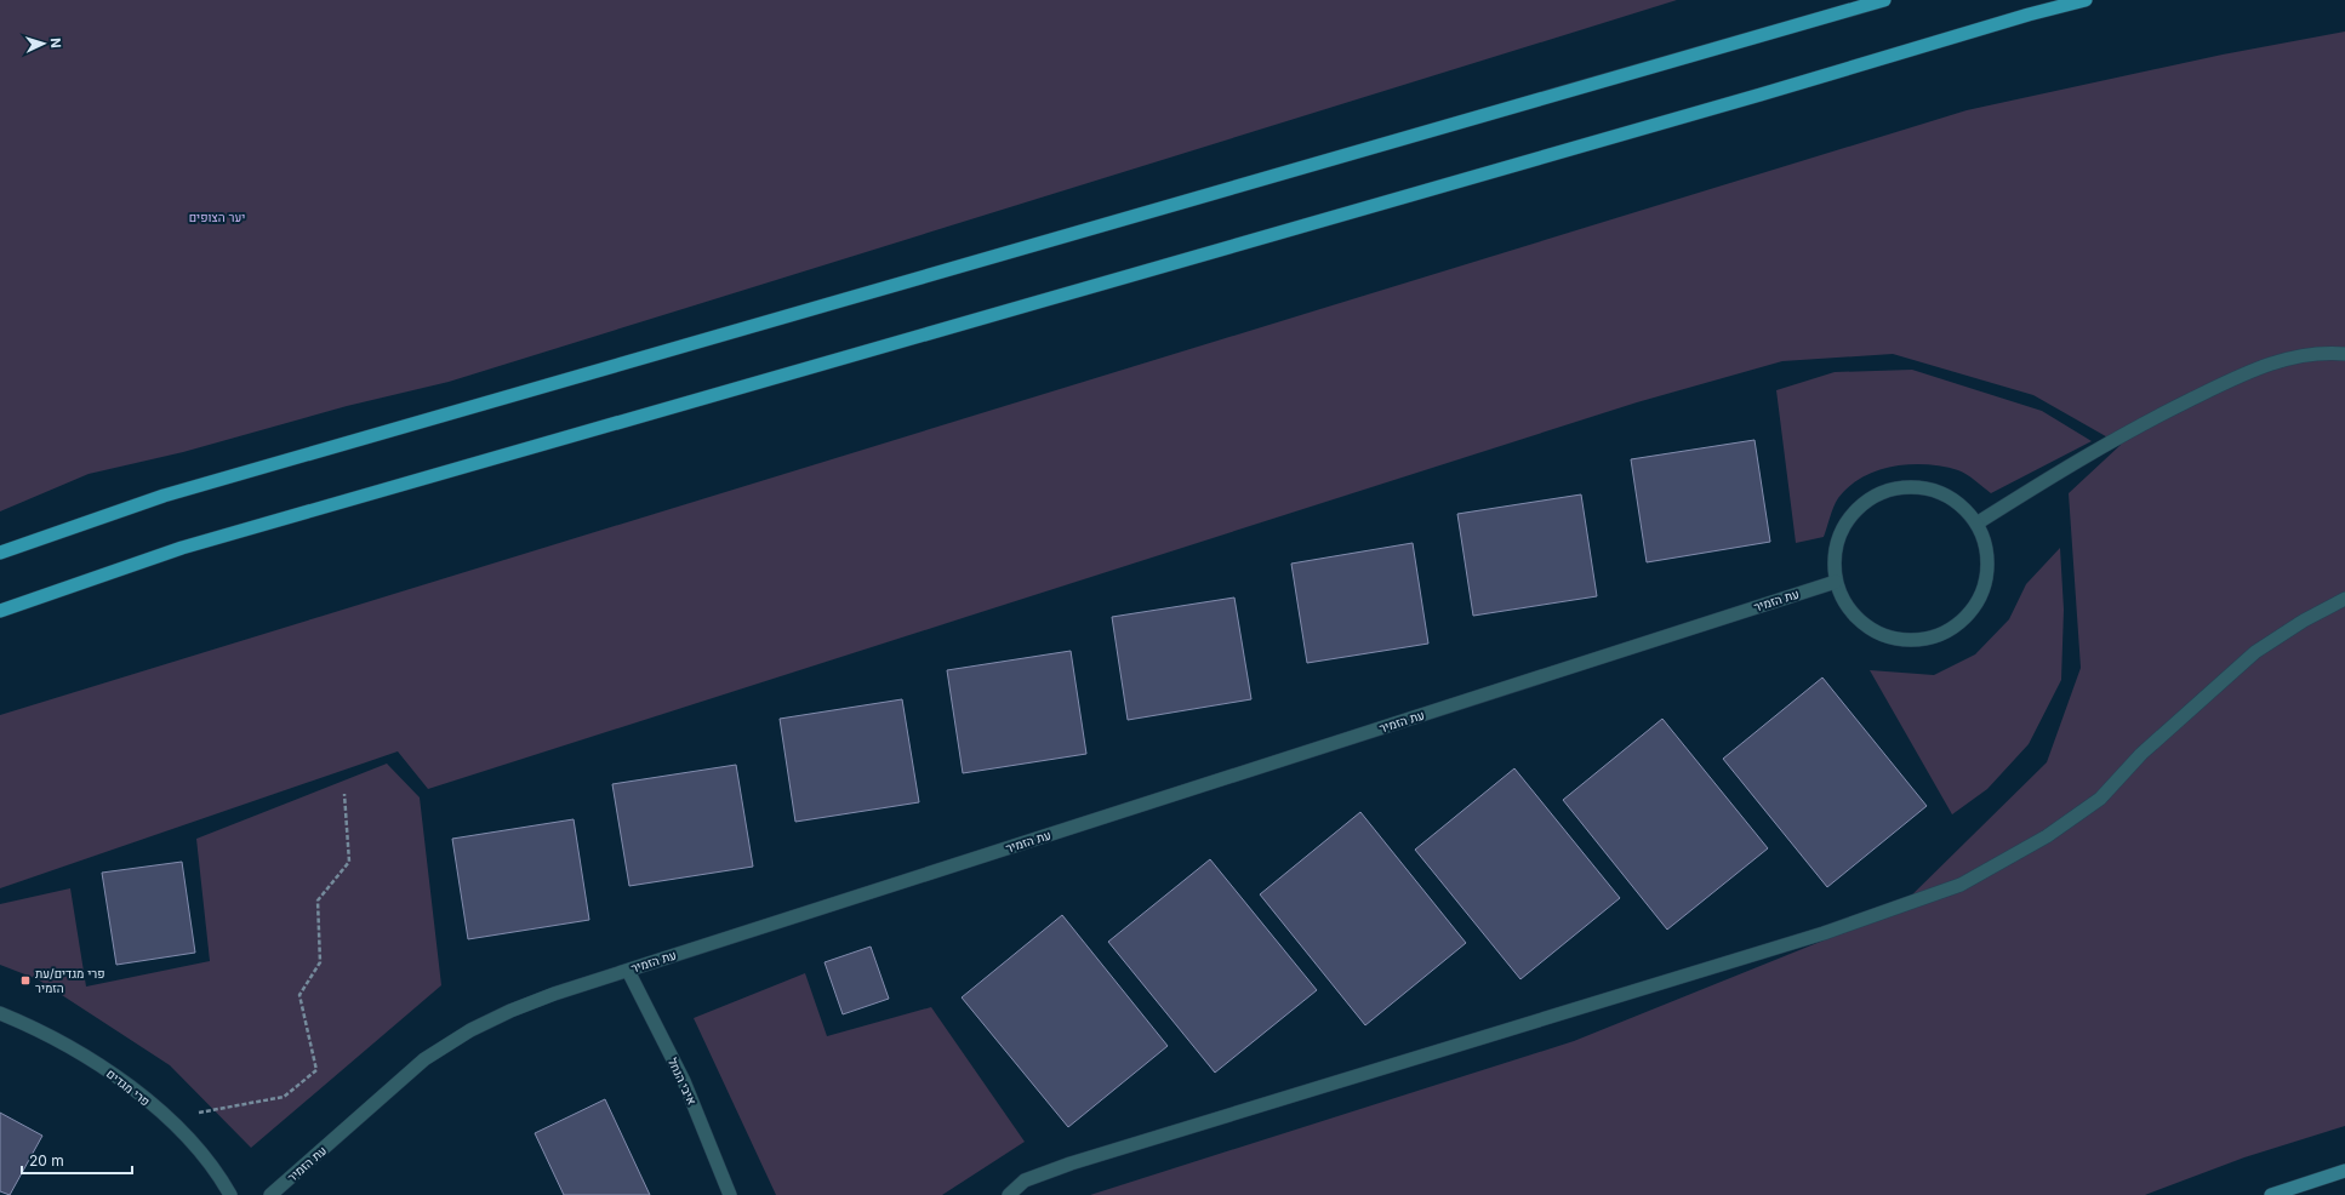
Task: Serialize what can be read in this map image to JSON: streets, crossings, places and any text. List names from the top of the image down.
{
  "streets": {
    "street": ["עת הזמיר", "איבי הנחל", "פרי מגדים"]
  },
  "crossings": [
    ["עת הזמיר", "איבי הנחל"]
  ],
  "parks": ["יער הצופים"],
  "places": {
    "transit": ["פרי מגדים/עת הזמיר"]
  },
  "scale_bar": "20 m",
  "north": "right"
}
